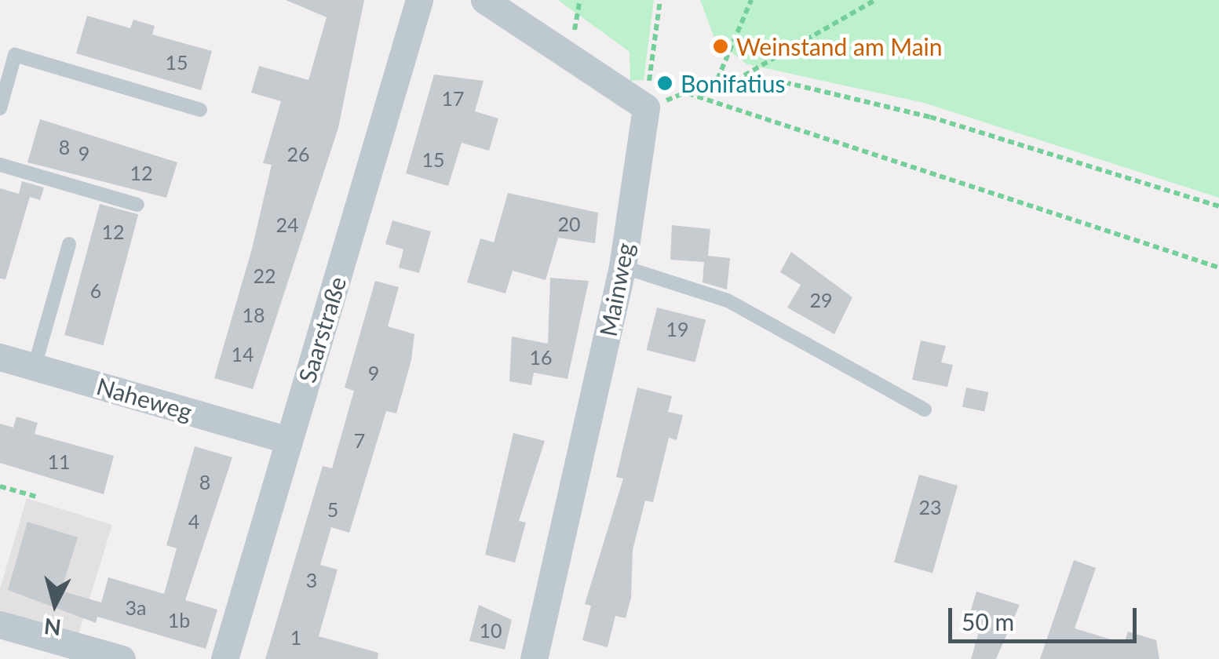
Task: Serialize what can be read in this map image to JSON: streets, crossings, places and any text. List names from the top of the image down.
{
  "streets": {
    "street": ["Mainweg", "Saarstraße", "Naheweg"]
  },
  "crossings": [
    ["Saarstraße", "Naheweg"]
  ],
  "places": ["Weinstand am Main", "Bonifatius"],
  "house_numbers": [
    "15",
    "17",
    "8",
    "9",
    "26",
    "15",
    "12",
    "20",
    "24",
    "12",
    "22",
    "6",
    "29",
    "18",
    "19",
    "14",
    "16",
    "9",
    "7",
    "11",
    "8",
    "23",
    "5",
    "4",
    "3",
    "3a",
    "1b",
    "10",
    "1"
  ],
  "scale_bar": "50 m",
  "north": "bottom"
}
